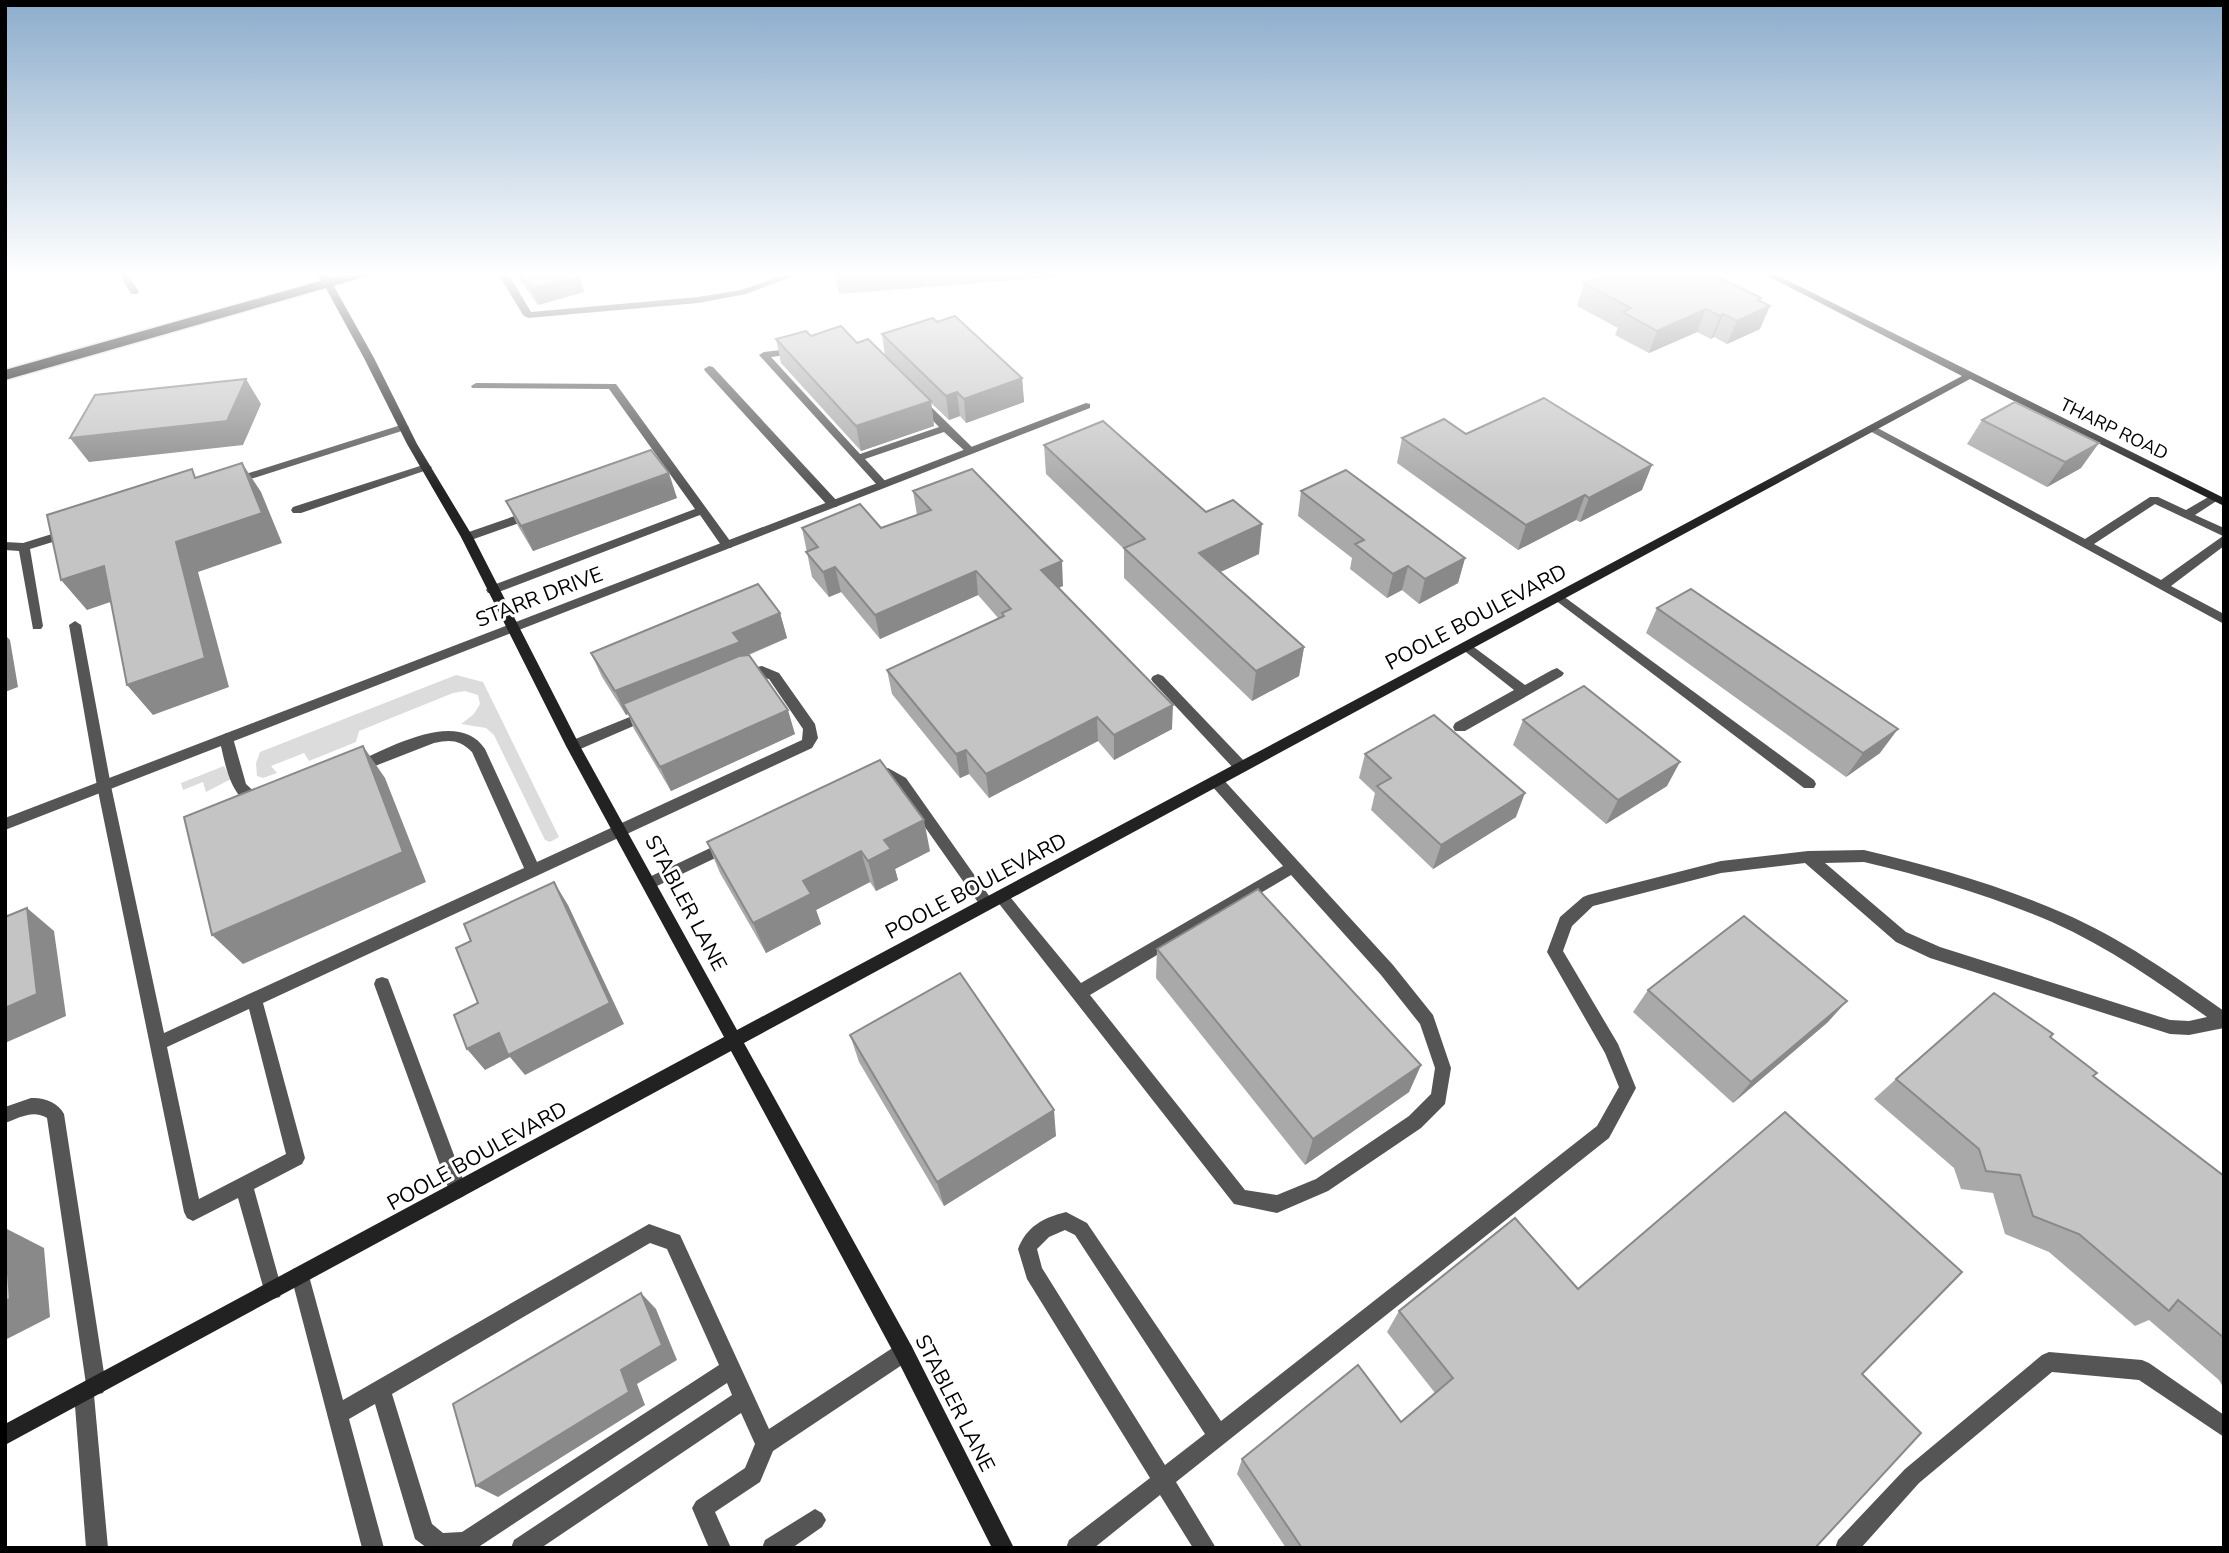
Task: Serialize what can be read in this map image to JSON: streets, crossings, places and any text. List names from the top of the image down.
{
  "streets": {
    "street": [
      "THARP ROAD",
      "STARR DRIVE",
      "POOLE BOULEVARD",
      "STABLER LANE"
    ]
  },
  "crossings": [
    ["THARP ROAD", "POOLE BOULEVARD"],
    ["STARR DRIVE", "STABLER LANE"],
    ["POOLE BOULEVARD", "STABLER LANE"]
  ]
}
